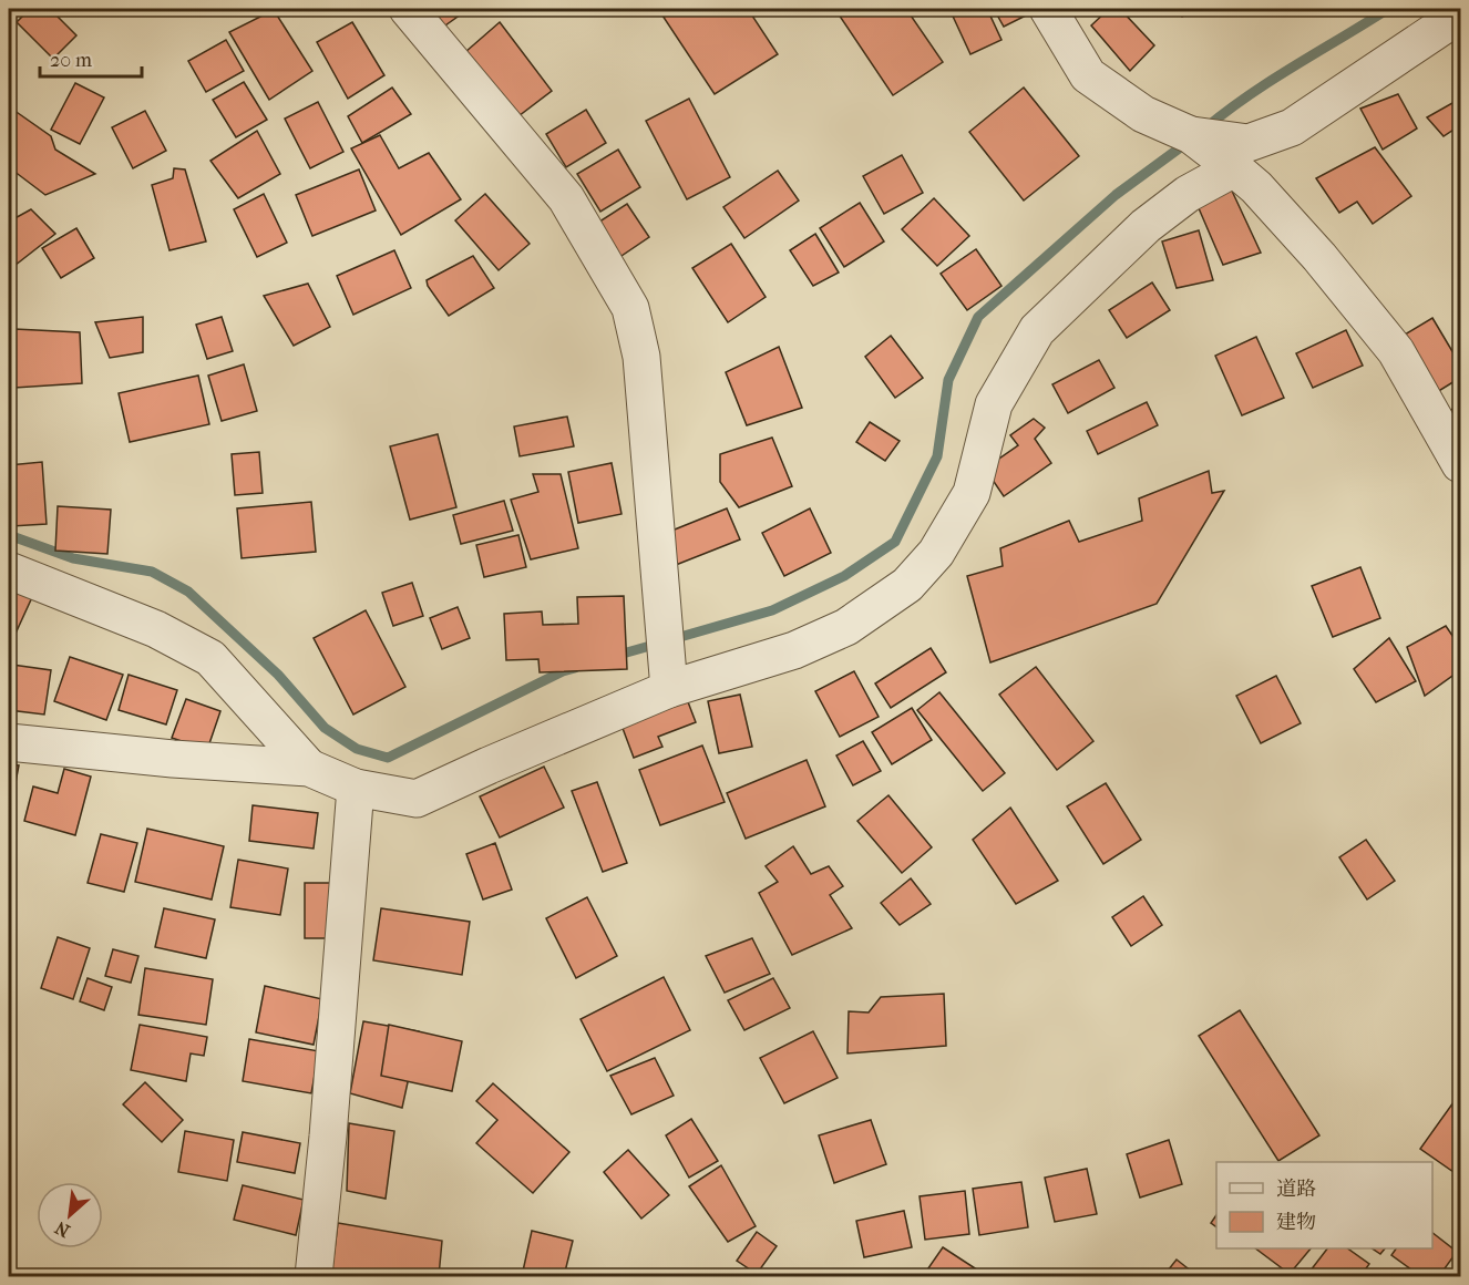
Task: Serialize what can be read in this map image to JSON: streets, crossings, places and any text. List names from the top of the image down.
{
  "legend": ["道路", "建物"],
  "scale_bar": "20 m",
  "north": "bottom left"
}
